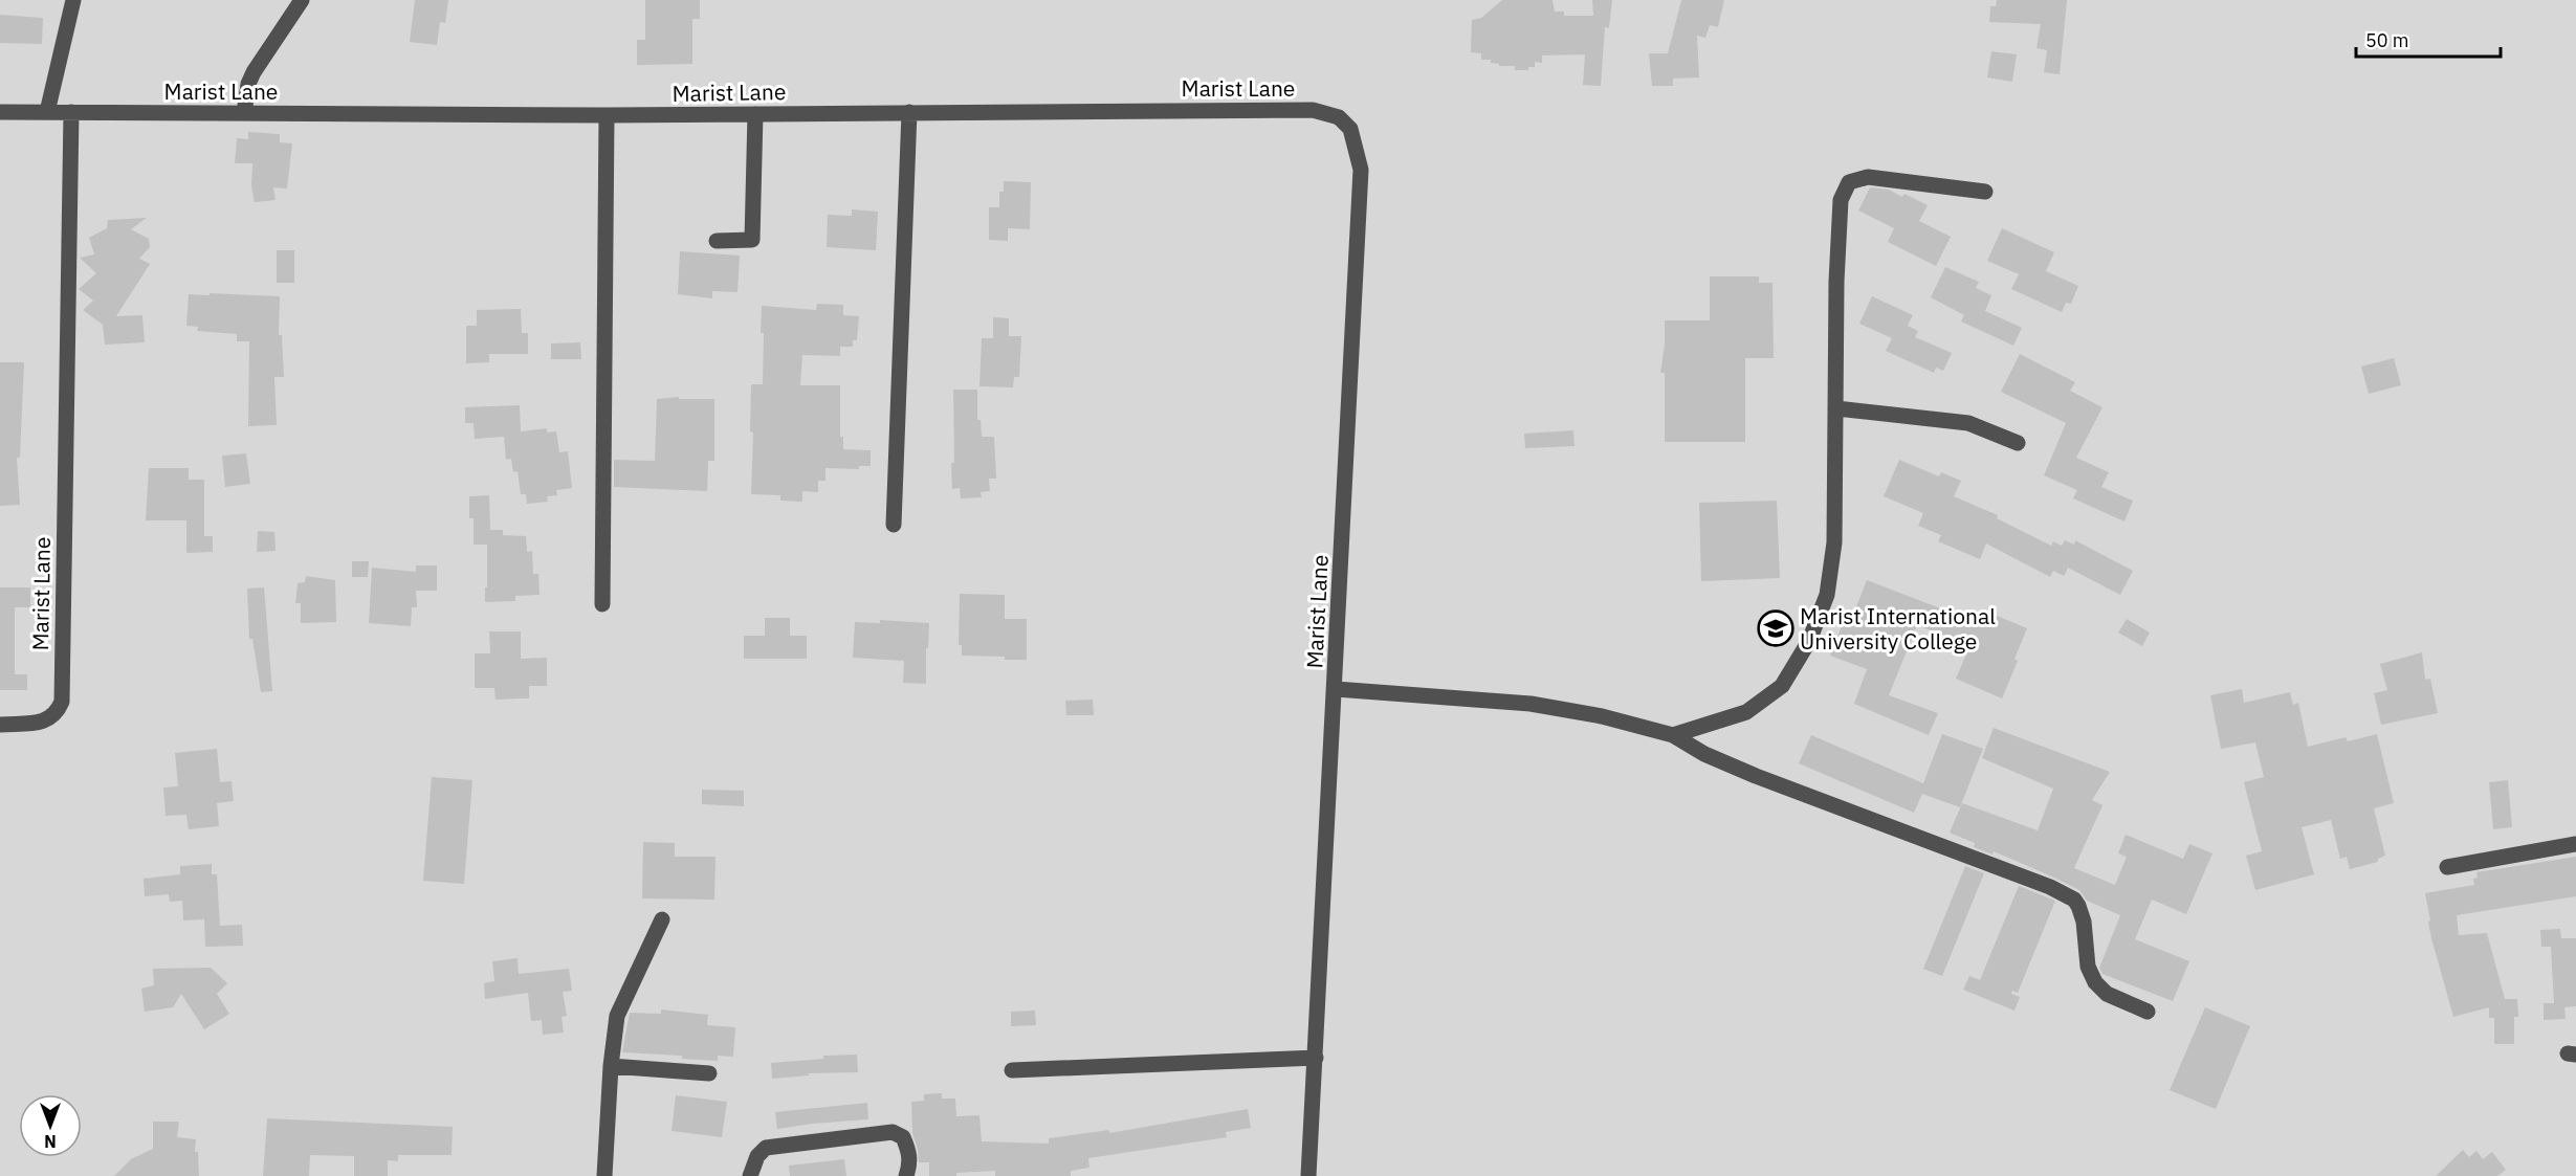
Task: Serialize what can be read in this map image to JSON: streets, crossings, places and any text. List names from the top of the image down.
{
  "streets": {
    "street": ["Marist Lane"]
  },
  "places": {
    "school or university": ["Marist International University College"]
  },
  "scale_bar": "50 m",
  "north": "bottom"
}
